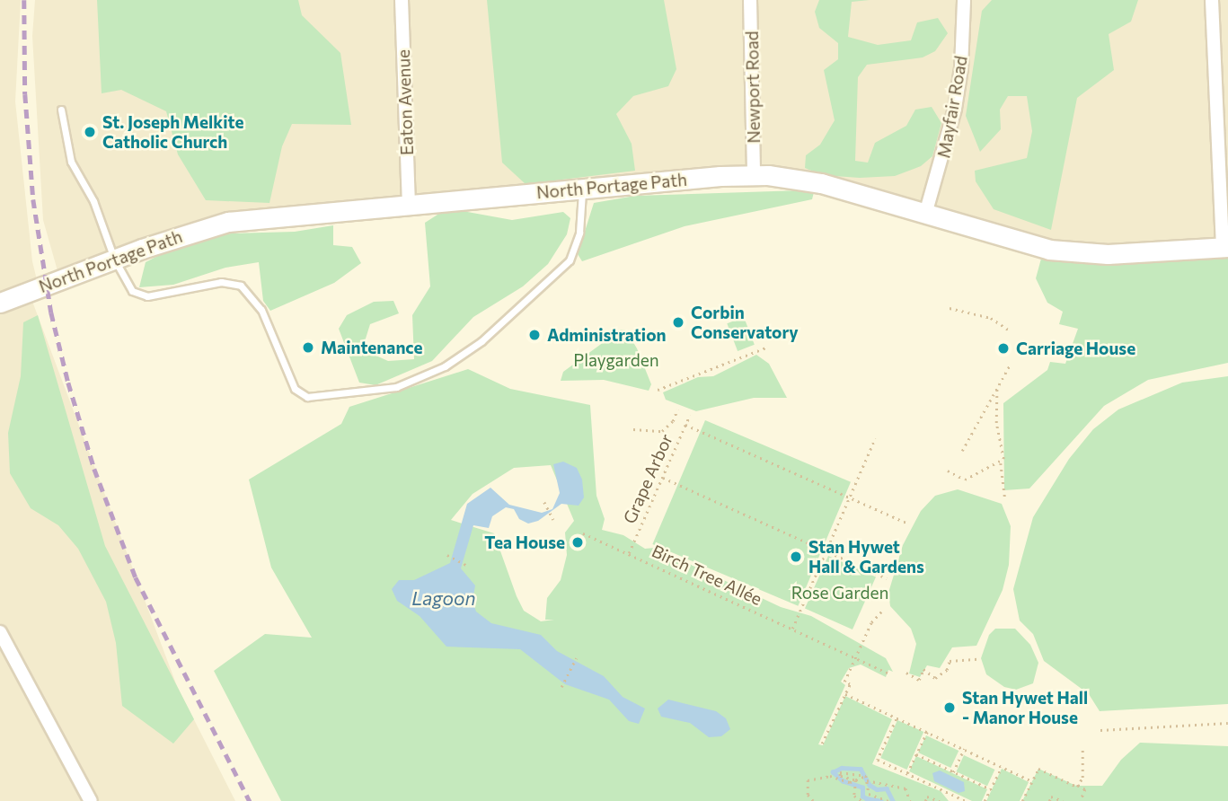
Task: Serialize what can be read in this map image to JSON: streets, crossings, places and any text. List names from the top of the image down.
{
  "streets": {
    "main road": ["North Portage Path"],
    "street": ["Newport Road", "Eaton Avenue", "Mayfair Road"],
    "path": ["Grape Arbor", "Birch Tree Allée"]
  },
  "crossings": [
    ["Newport Road", "North Portage Path"],
    ["Eaton Avenue", "North Portage Path"],
    ["Mayfair Road", "North Portage Path"],
    ["Grape Arbor", "Birch Tree Allée"]
  ],
  "water": ["Lagoon"],
  "parks": ["Playgarden", "Rose Garden"],
  "places": [
    "St. Joseph Melkite Catholic Church",
    "Corbin Conservatory",
    "Administration",
    "Maintenance",
    "Carriage House",
    "Tea House",
    "Stan Hywet Hall & Gardens",
    "Stan Hywet Hall - Manor House"
  ]
}
